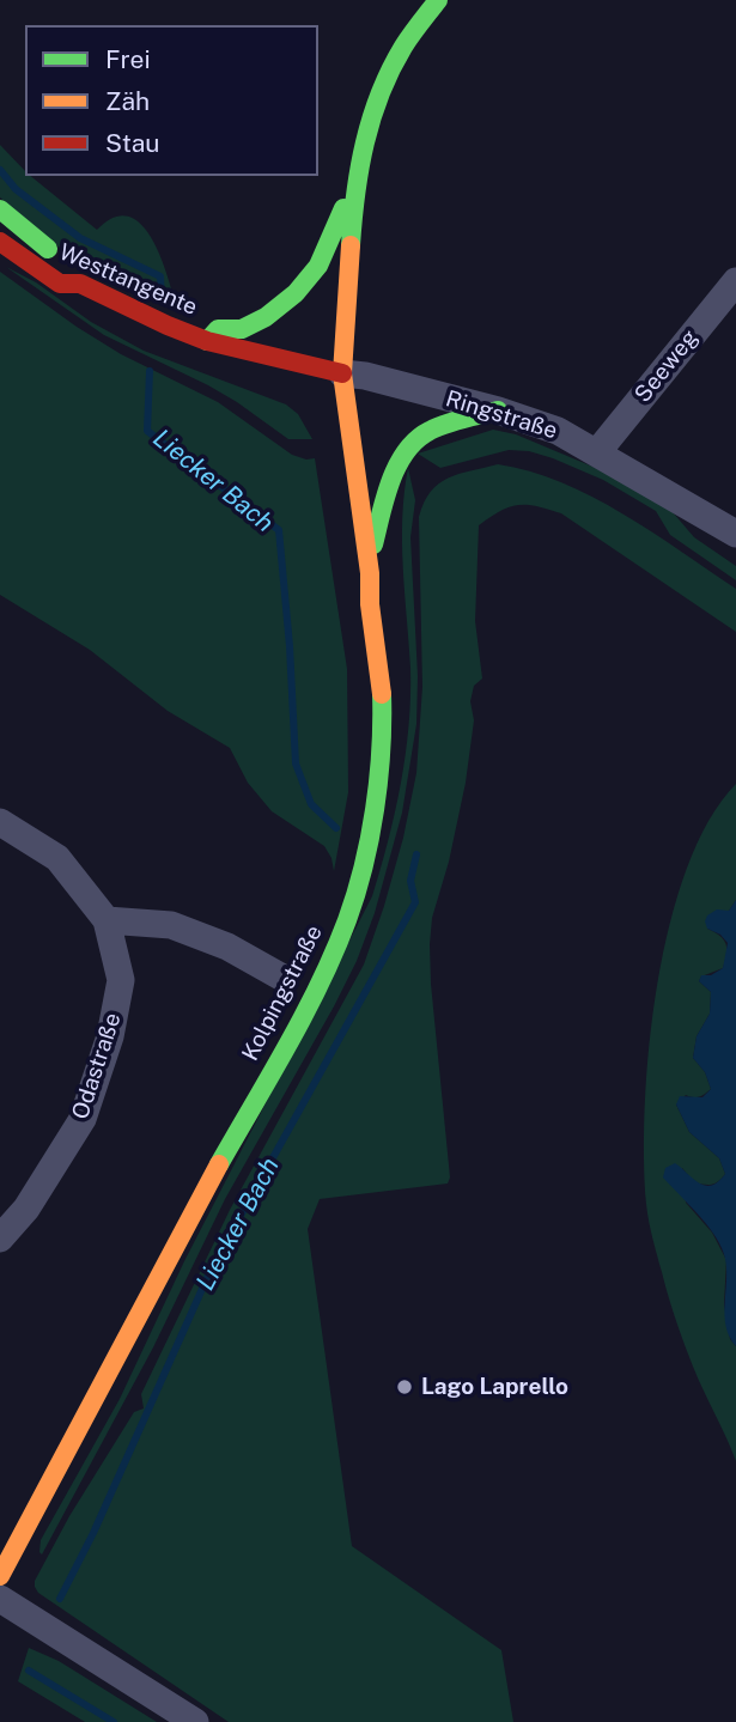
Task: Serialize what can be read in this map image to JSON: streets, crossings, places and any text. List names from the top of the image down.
{
  "streets": {
    "main road": ["Westtangente", "Kolpingstraße"],
    "street": ["Seeweg", "Ringstraße", "Odastraße"]
  },
  "crossings": [
    ["Westtangente", "Ringstraße"],
    ["Westtangente", "Kolpingstraße"],
    ["Seeweg", "Ringstraße"],
    ["Ringstraße", "Kolpingstraße"]
  ],
  "water": ["Liecker Bach"],
  "places": ["Lago Laprello"],
  "legend": ["Frei", "Zäh", "Stau"]
}
